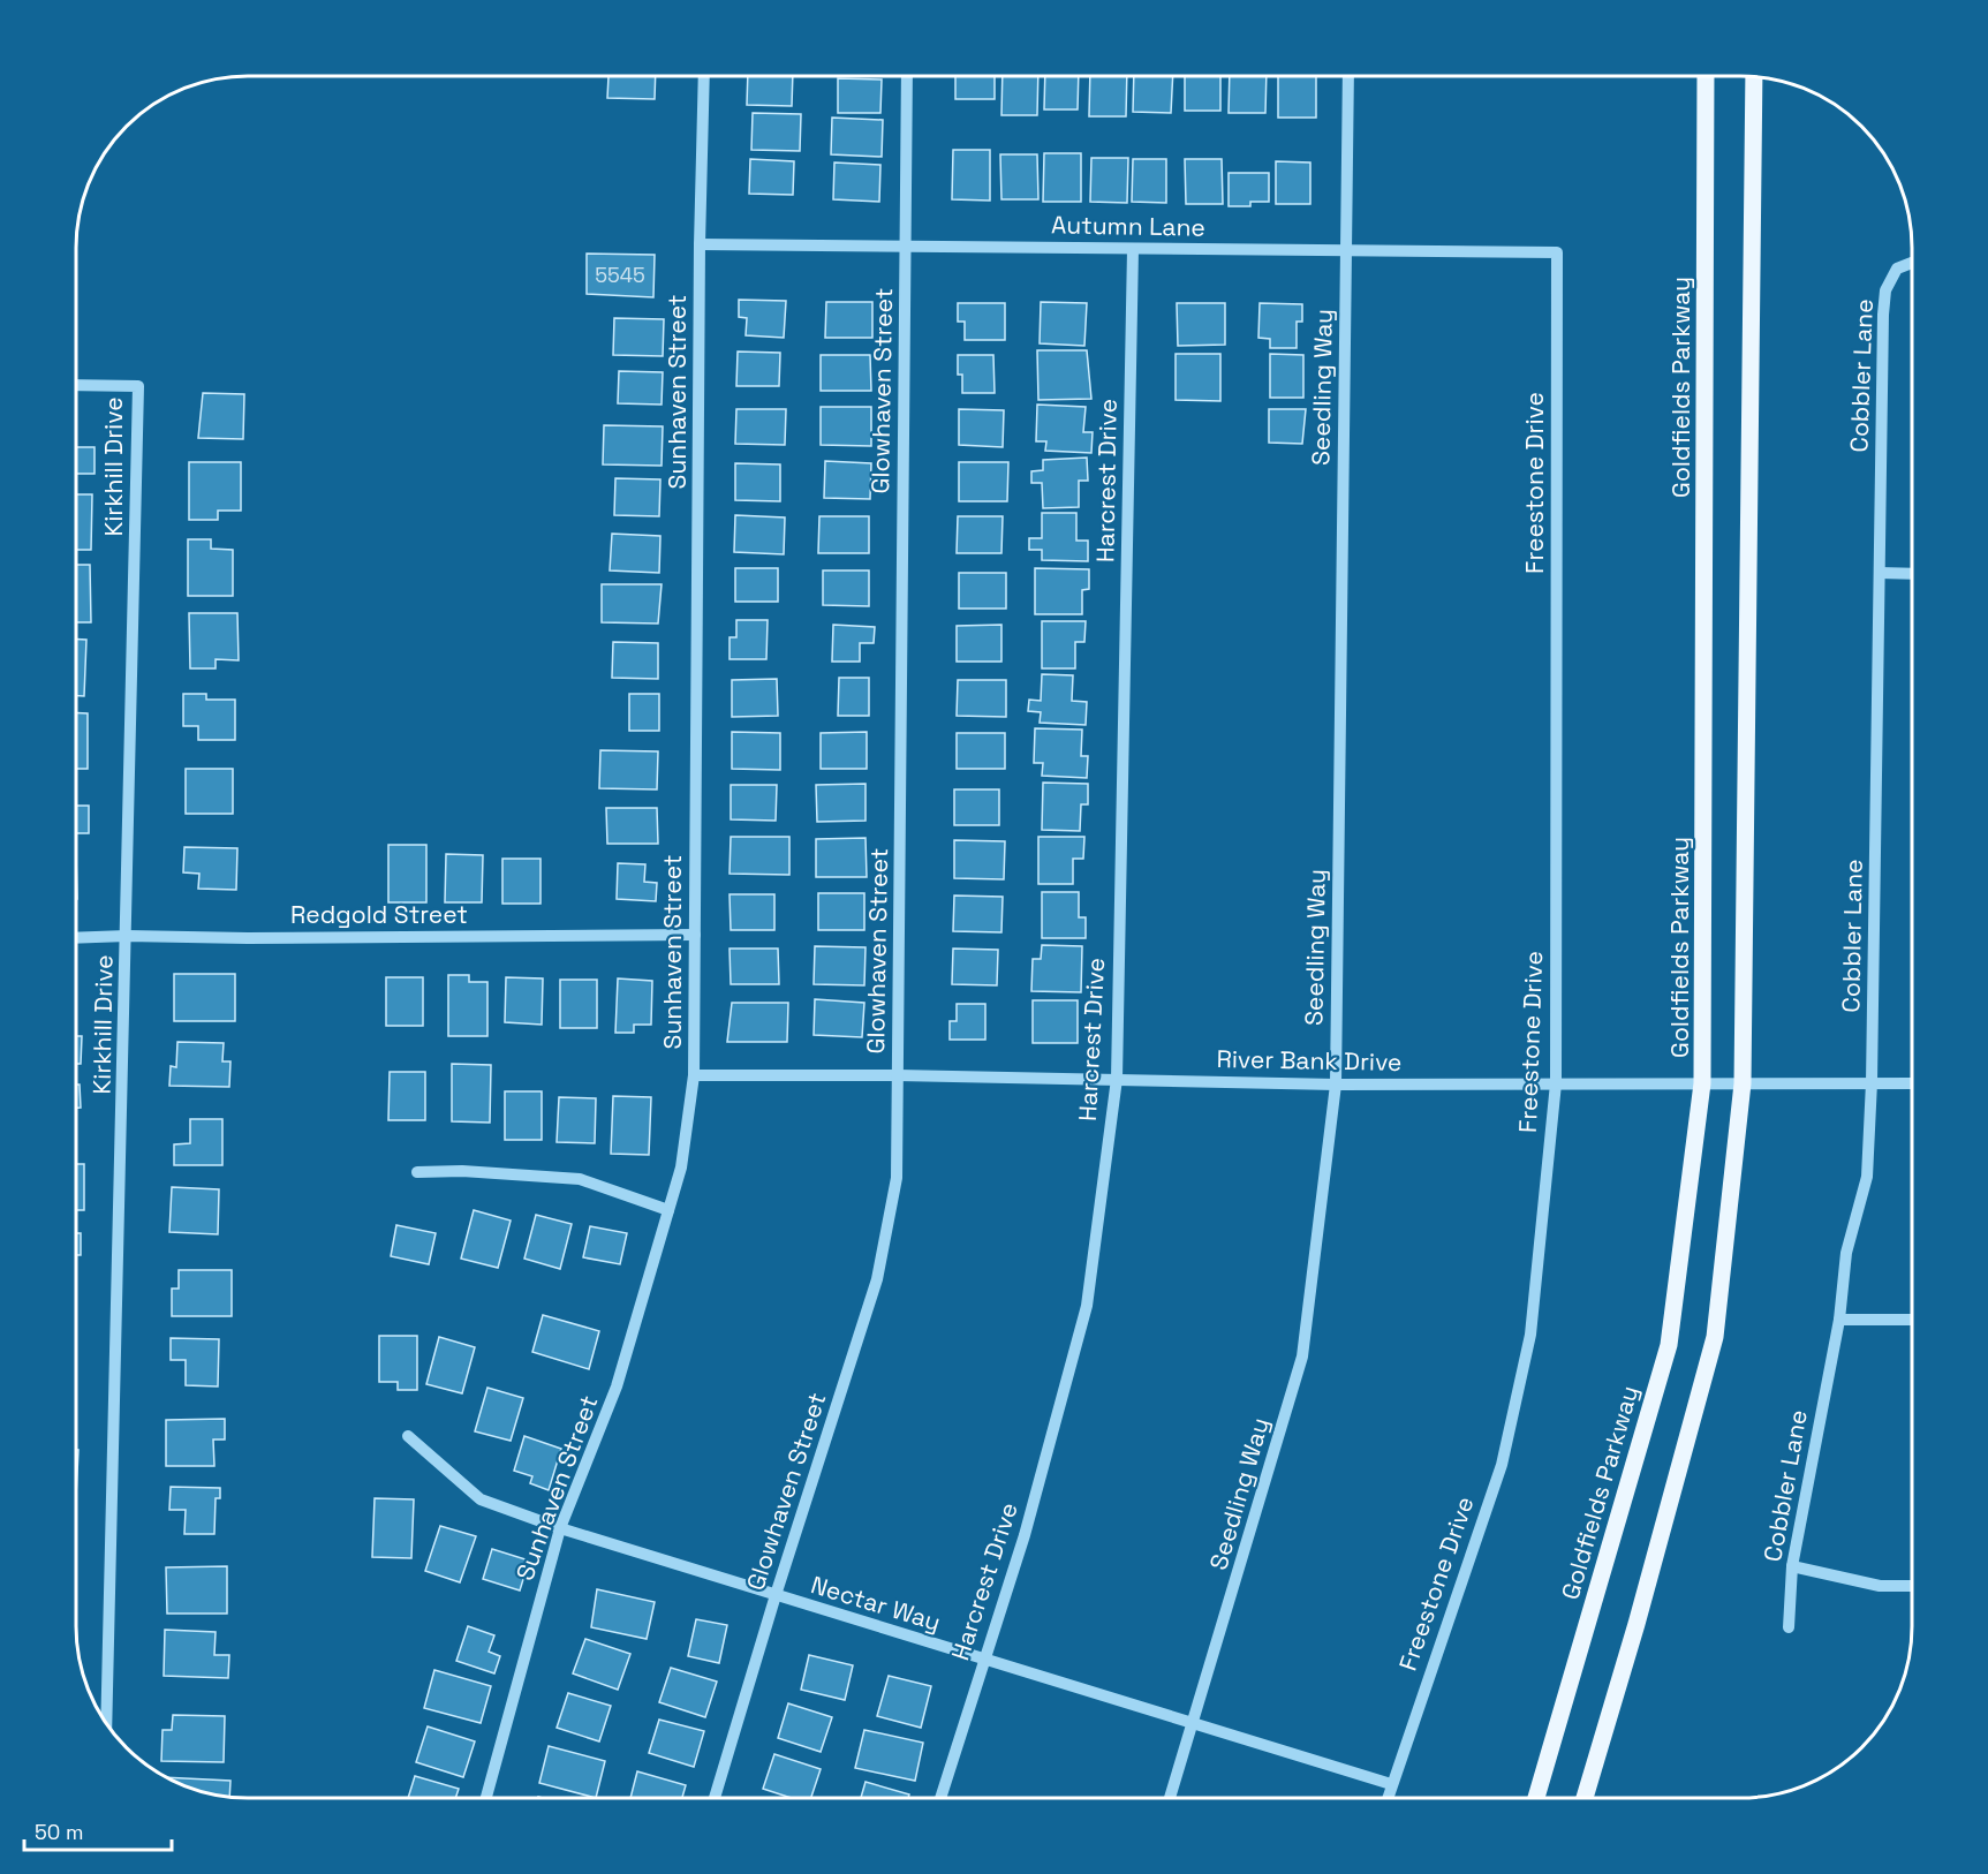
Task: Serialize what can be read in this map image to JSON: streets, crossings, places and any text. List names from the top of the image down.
{
  "streets": {
    "main road": ["Goldfields Parkway"],
    "street": [
      "Autumn Lane",
      "Cobbler Lane",
      "Seedling Way",
      "Glowhaven Street",
      "Sunhaven Street",
      "Kirkhill Drive",
      "Harcrest Drive",
      "Freestone Drive",
      "Redgold Street",
      "River Bank Drive",
      "Nectar Way"
    ]
  },
  "crossings": [
    ["Autumn Lane", "Seedling Way"],
    ["Autumn Lane", "Glowhaven Street"],
    ["Autumn Lane", "Sunhaven Street"],
    ["Autumn Lane", "Harcrest Drive"],
    ["Autumn Lane", "Freestone Drive"],
    ["Cobbler Lane", "River Bank Drive"],
    ["Seedling Way", "River Bank Drive"],
    ["Seedling Way", "Nectar Way"],
    ["Goldfields Parkway", "River Bank Drive"],
    ["Glowhaven Street", "River Bank Drive"],
    ["Glowhaven Street", "Nectar Way"],
    ["Sunhaven Street", "Redgold Street"],
    ["Sunhaven Street", "River Bank Drive"],
    ["Sunhaven Street", "Nectar Way"],
    ["Kirkhill Drive", "Redgold Street"],
    ["Harcrest Drive", "River Bank Drive"],
    ["Harcrest Drive", "Nectar Way"],
    ["Freestone Drive", "River Bank Drive"],
    ["Freestone Drive", "Nectar Way"]
  ],
  "house_numbers": ["5545"],
  "scale_bar": "50 m"
}
